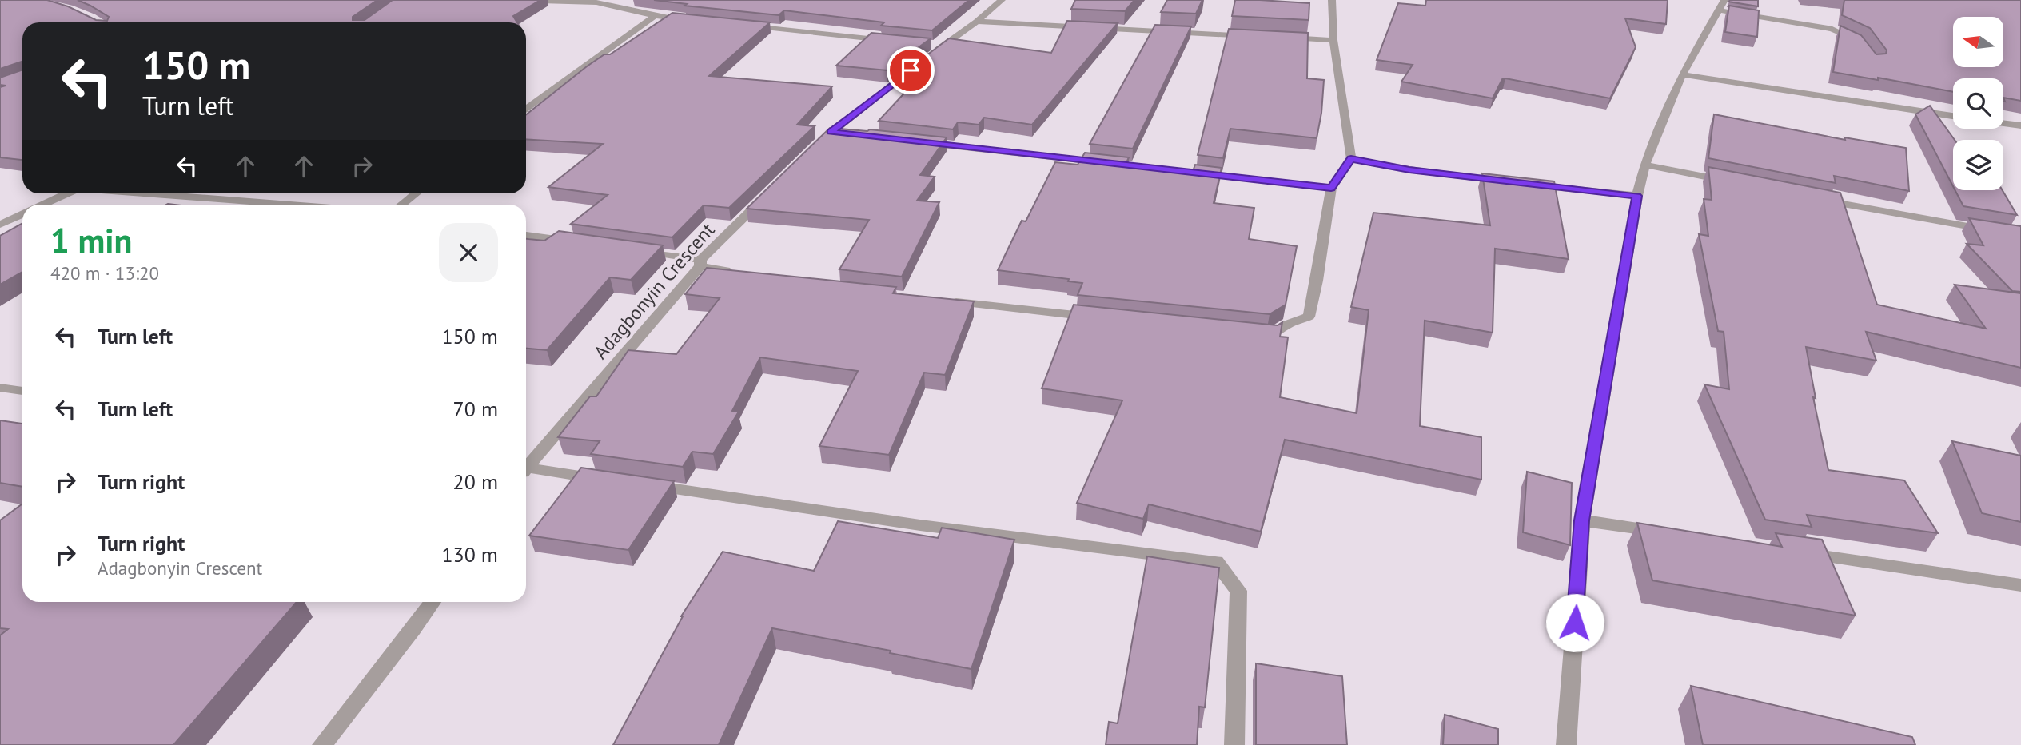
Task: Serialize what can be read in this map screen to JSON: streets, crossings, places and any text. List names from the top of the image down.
{
  "streets": {
    "street": ["Adagbonyin Crescent"]
  },
  "north": "left",
  "page": {
    "turn": ["150 m", "Turn left"],
    "heading": ["1 min", "420 m · 13:20"],
    "list": [
      {
        "name": "Turn left",
        "value": "150 m"
      },
      {
        "name": "Turn left",
        "value": "70 m"
      },
      {
        "name": "Turn right",
        "value": "20 m"
      },
      {
        "name": "Turn right",
        "note": "Adagbonyin Crescent",
        "value": "130 m"
      }
    ]
  }
}
